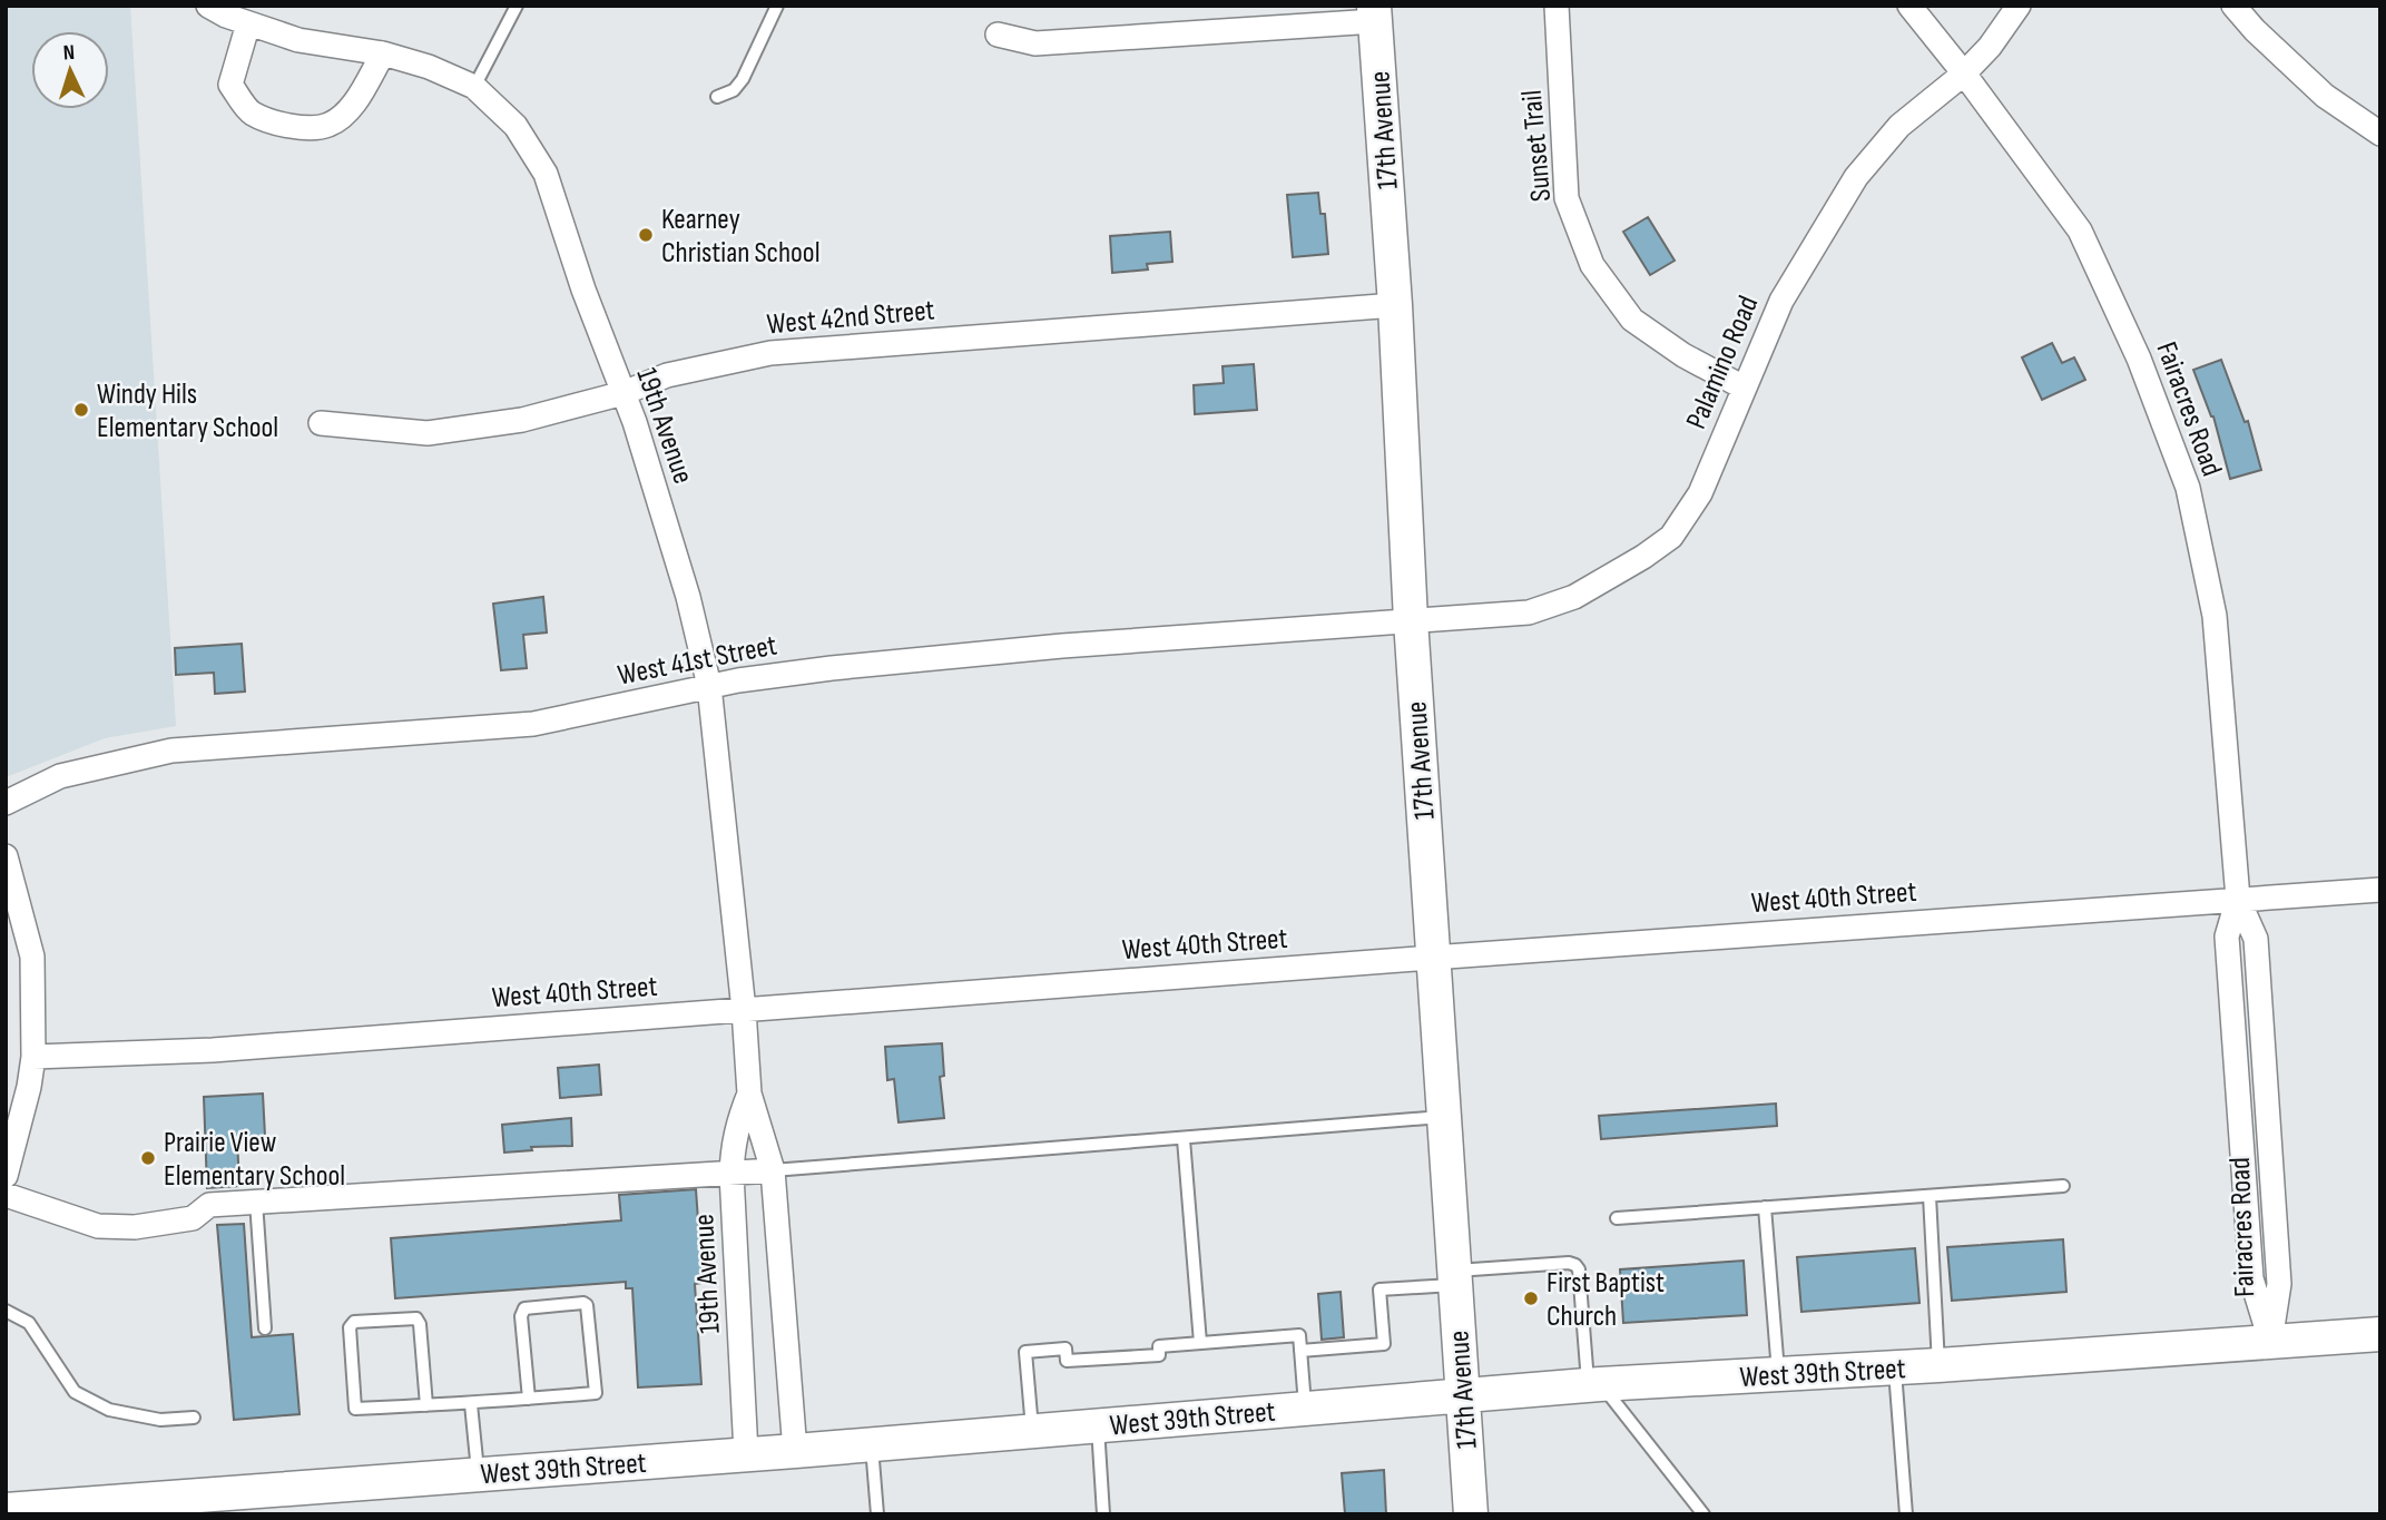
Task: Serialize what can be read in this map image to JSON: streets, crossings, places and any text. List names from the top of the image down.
{
  "streets": {
    "main road": ["17th Avenue", "West 39th Street"],
    "street": [
      "Sunset Trail",
      "West 42nd Street",
      "Palamino Road",
      "Fairacres Road",
      "19th Avenue",
      "West 41st Street",
      "West 40th Street"
    ]
  },
  "crossings": [
    ["17th Avenue", "West 42nd Street"],
    ["17th Avenue", "Palamino Road"],
    ["17th Avenue", "West 41st Street"],
    ["17th Avenue", "West 40th Street"],
    ["17th Avenue", "West 39th Street"],
    ["Sunset Trail", "Palamino Road"],
    ["West 42nd Street", "19th Avenue"],
    ["Palamino Road", "Fairacres Road"],
    ["Palamino Road", "West 41st Street"],
    ["Fairacres Road", "West 40th Street"],
    ["Fairacres Road", "West 39th Street"],
    ["19th Avenue", "West 41st Street"],
    ["19th Avenue", "West 40th Street"],
    ["19th Avenue", "West 39th Street"]
  ],
  "places": [
    "Kearney Christian School",
    "Windy Hils Elementary School",
    "Prairie View Elementary School",
    "First Baptist Church"
  ],
  "north": "top"
}
